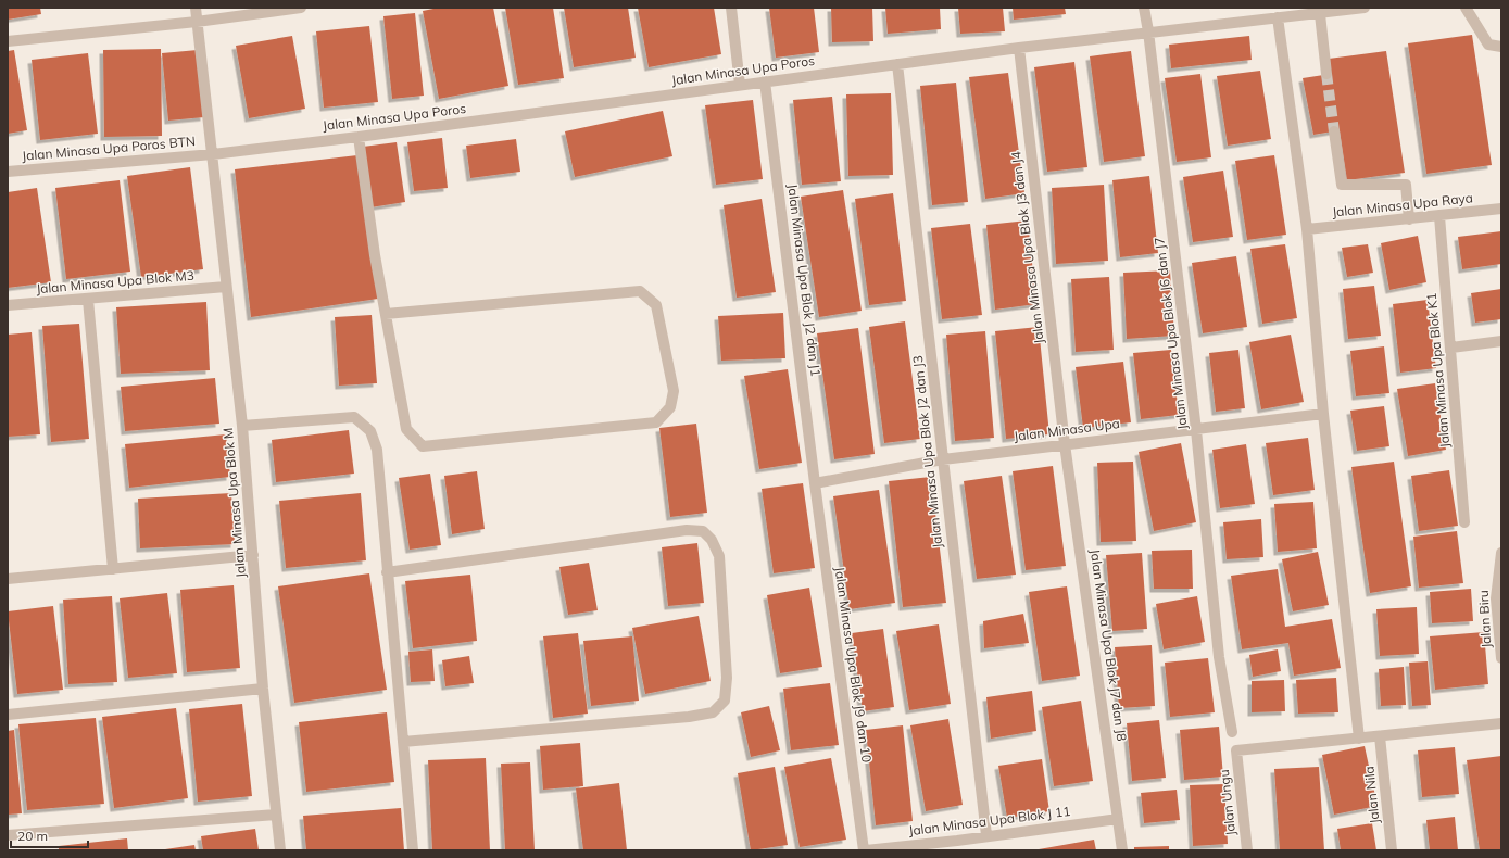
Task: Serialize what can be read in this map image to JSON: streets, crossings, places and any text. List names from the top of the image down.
{
  "streets": {
    "street": [
      "Jalan Minasa Upa Poros",
      "Jalan Minasa Upa Poros BTN",
      "Jalan Minasa Upa Raya",
      "Jalan Minasa Upa Blok J3 dan J4",
      "Jalan Minasa Upa Blok J2 dan J1",
      "Jalan Minasa Upa Blok M3",
      "Jalan Minasa Upa Blok J6 dan J7",
      "Jalan Minasa Upa Blok K1",
      "Jalan Minasa Upa",
      "Jalan Minasa Upa Blok J2 dan J3",
      "Jalan Minasa Upa Blok M",
      "Jalan Biru",
      "Jalan Minasa Upa Blok J7 dan J8",
      "Jalan Minasa Upa Blok J9 dan 10",
      "Jalan Nila",
      "Jalan Ungu",
      "Jalan Minasa Upa Blok J 11"
    ]
  },
  "crossings": [
    ["Jalan Minasa Upa Poros", "Jalan Minasa Upa Poros BTN"],
    ["Jalan Minasa Upa Poros", "Jalan Minasa Upa Blok J3 dan J4"],
    ["Jalan Minasa Upa Poros", "Jalan Minasa Upa Blok J2 dan J1"],
    ["Jalan Minasa Upa Poros", "Jalan Minasa Upa Blok J6 dan J7"],
    ["Jalan Minasa Upa Poros", "Jalan Minasa Upa Blok J2 dan J3"],
    ["Jalan Minasa Upa Poros", "Jalan Minasa Upa Blok M"],
    ["Jalan Minasa Upa Poros BTN", "Jalan Minasa Upa Blok M"],
    ["Jalan Minasa Upa Raya", "Jalan Minasa Upa Blok K1"],
    ["Jalan Minasa Upa Blok J3 dan J4", "Jalan Minasa Upa"],
    ["Jalan Minasa Upa Blok J3 dan J4", "Jalan Minasa Upa Blok J7 dan J8"],
    ["Jalan Minasa Upa Blok J2 dan J1", "Jalan Minasa Upa"],
    ["Jalan Minasa Upa Blok J2 dan J1", "Jalan Minasa Upa Blok J9 dan 10"],
    ["Jalan Minasa Upa Blok M3", "Jalan Minasa Upa Blok M"],
    ["Jalan Minasa Upa Blok J6 dan J7", "Jalan Minasa Upa"],
    ["Jalan Minasa Upa", "Jalan Minasa Upa Blok J2 dan J3"],
    ["Jalan Minasa Upa", "Jalan Minasa Upa Blok J7 dan J8"],
    ["Jalan Minasa Upa", "Jalan Minasa Upa Blok J9 dan 10"],
    ["Jalan Minasa Upa Blok J2 dan J3", "Jalan Minasa Upa Blok J 11"],
    ["Jalan Minasa Upa Blok J7 dan J8", "Jalan Minasa Upa Blok J 11"],
    ["Jalan Minasa Upa Blok J9 dan 10", "Jalan Minasa Upa Blok J 11"]
  ],
  "scale_bar": "20 m"
}
